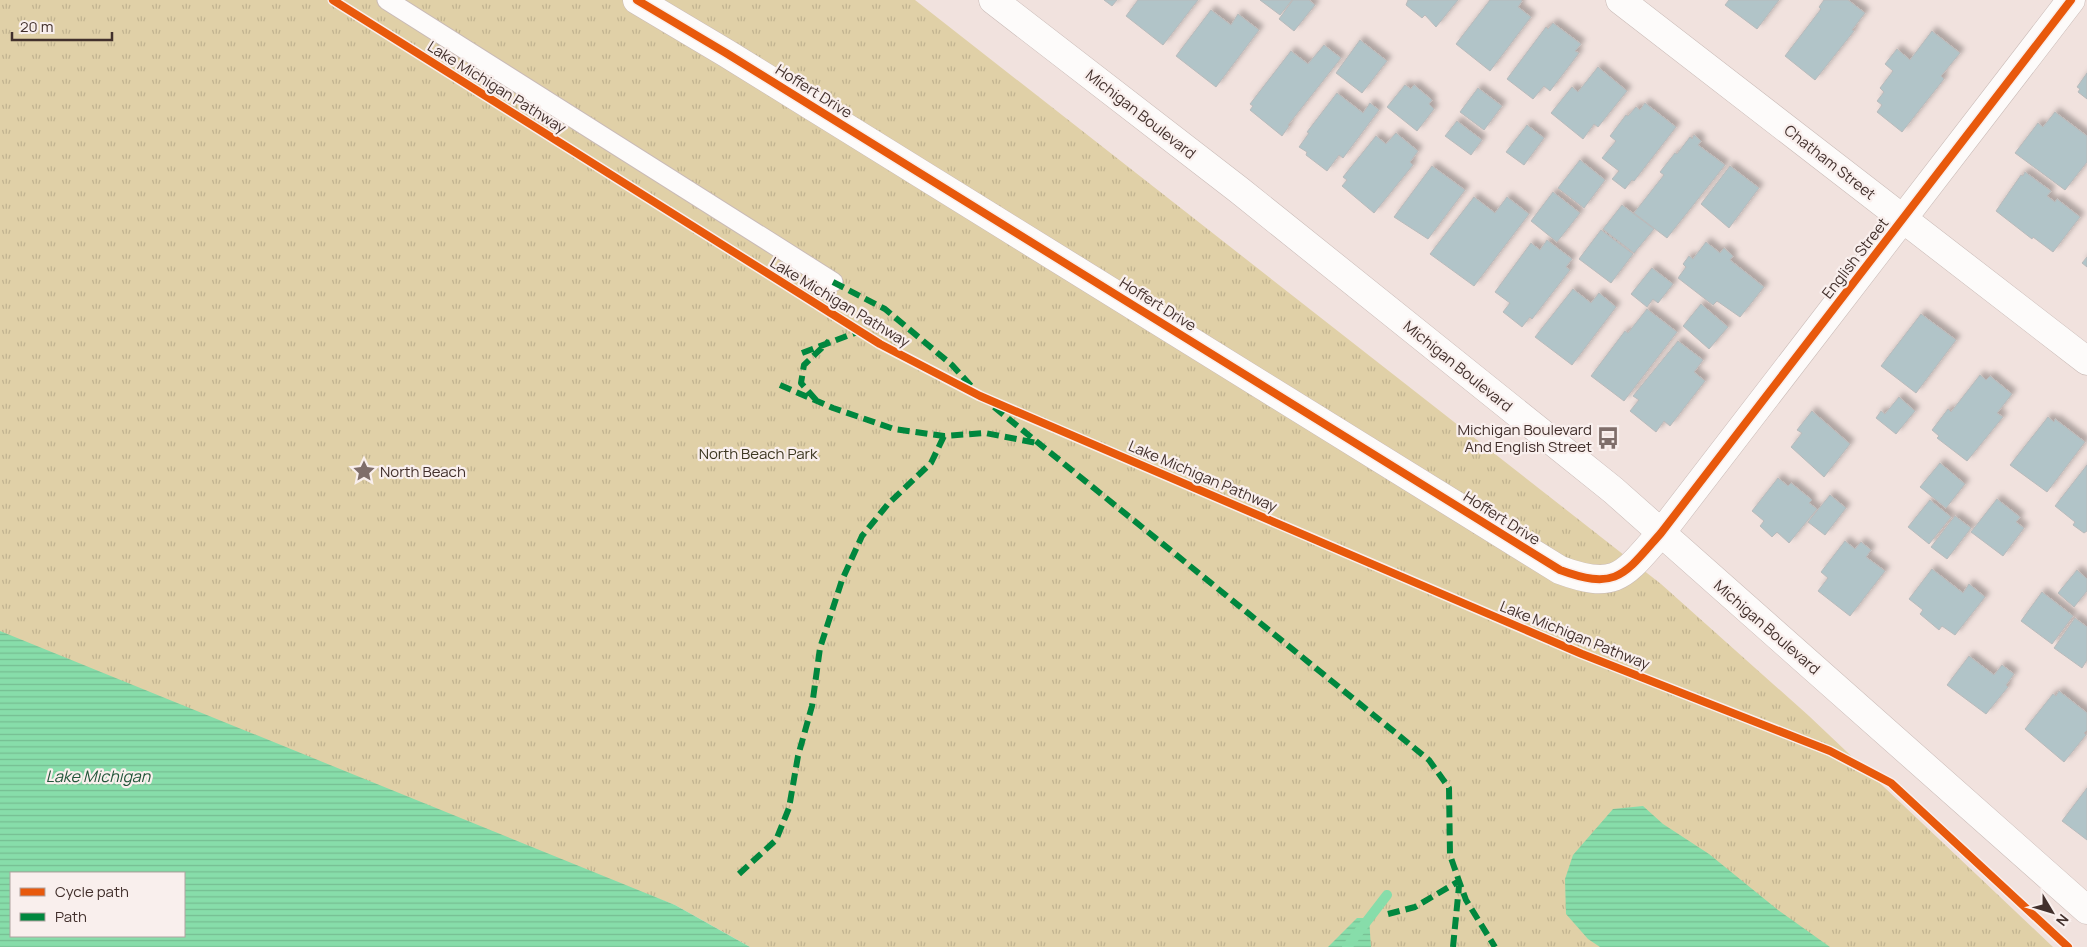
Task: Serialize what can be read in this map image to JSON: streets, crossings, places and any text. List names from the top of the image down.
{
  "streets": {
    "street": [
      "Hoffert Drive",
      "Michigan Boulevard",
      "Chatham Street",
      "English Street"
    ],
    "cycle path": ["Lake Michigan Pathway"]
  },
  "crossings": [
    ["Hoffert Drive", "Michigan Boulevard"],
    ["Hoffert Drive", "English Street"],
    ["Michigan Boulevard", "English Street"],
    ["Chatham Street", "English Street"]
  ],
  "water": ["Lake Michigan"],
  "parks": ["North Beach Park"],
  "places": {
    "bus stop": ["Michigan Boulevard And English Street"],
    "place": ["North Beach"]
  },
  "legend": ["Cycle path", "Path"],
  "scale_bar": "20 m",
  "north": "bottom right"
}
